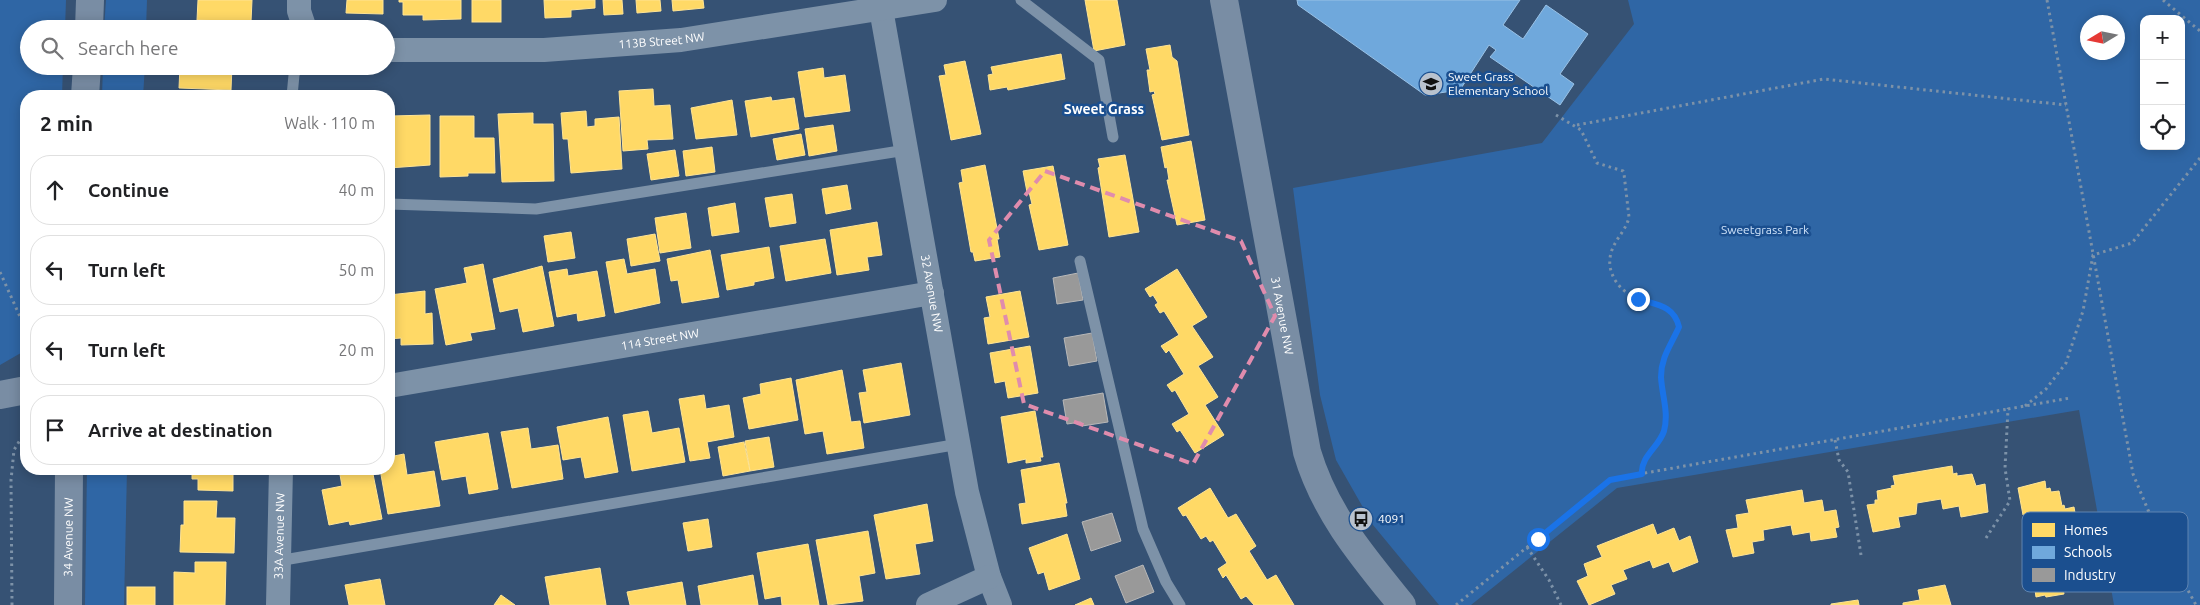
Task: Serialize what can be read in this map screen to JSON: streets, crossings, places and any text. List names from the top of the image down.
{
  "streets": {
    "street": [
      "113B Street NW",
      "32 Avenue NW",
      "31 Avenue NW",
      "114 Street NW",
      "34 Avenue NW",
      "33A Avenue NW"
    ]
  },
  "crossings": [
    ["113B Street NW", "32 Avenue NW"],
    ["32 Avenue NW", "114 Street NW"]
  ],
  "districts": ["Sweet Grass"],
  "parks": ["Sweetgrass Park"],
  "places": {
    "school or university": ["Sweet Grass Elementary School"],
    "bus stop": ["4091"]
  },
  "legend": ["Homes", "Schools", "Industry"],
  "north": "left",
  "page": {
    "map_buttons": ["+", "−"],
    "search": "Search here",
    "heading": ["2 min", "Walk · 110 m"],
    "list": [
      ["Continue", "40 m"],
      ["Turn left", "50 m"],
      ["Turn left", "20 m"],
      "Arrive at destination"
    ]
  }
}
